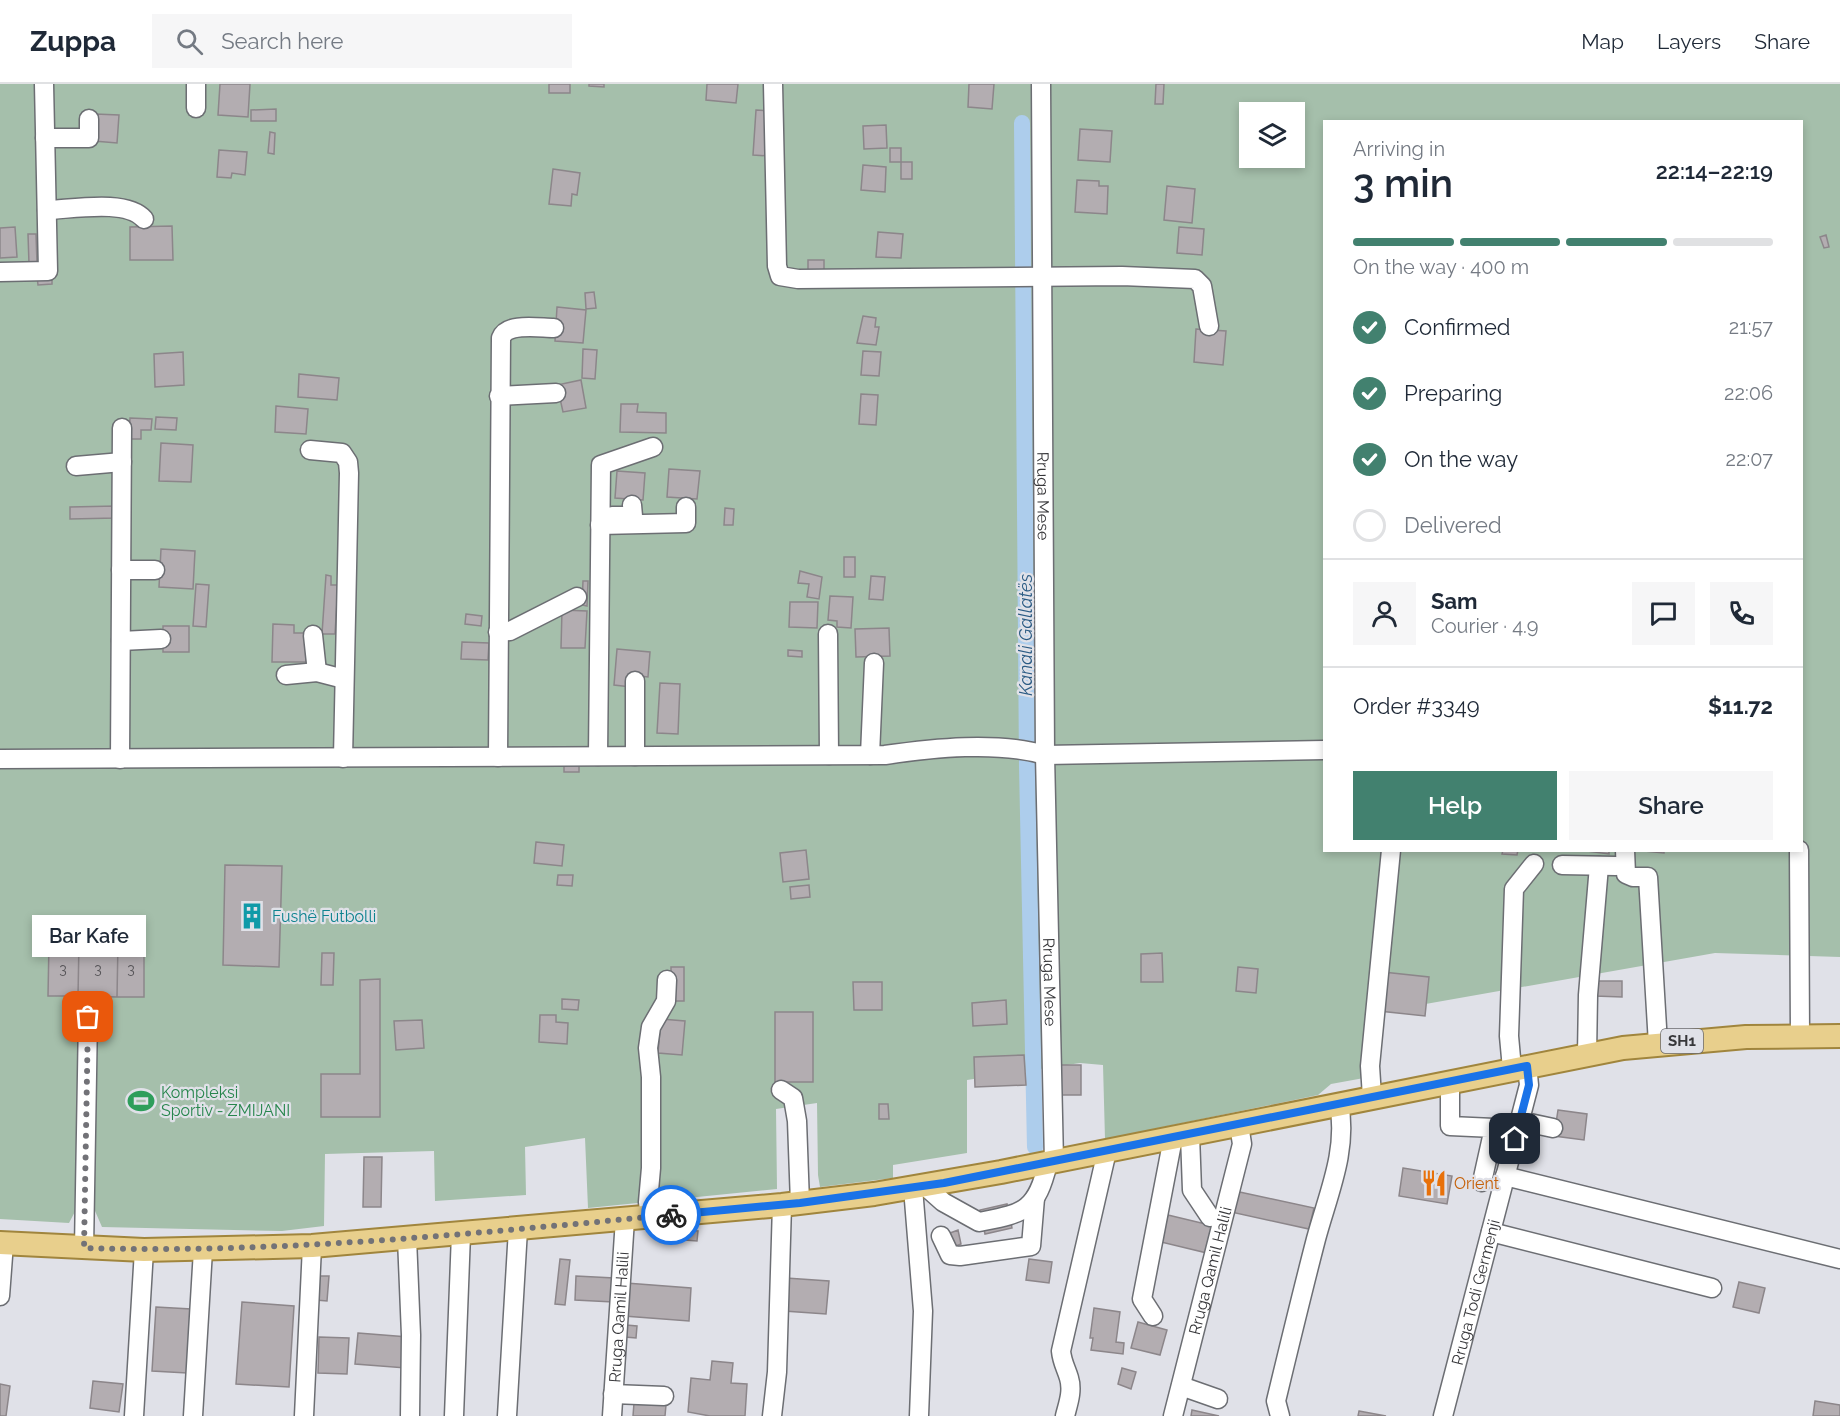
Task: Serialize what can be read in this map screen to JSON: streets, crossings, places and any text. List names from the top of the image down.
{
  "streets": {
    "main road": ["SH1"],
    "street": ["Rruga Mese", "Rruga Qamil Halili", "Rruga Todi Germenji"]
  },
  "crossings": [
    ["Rruga Mese", "SH1"],
    ["SH1", "Rruga Qamil Halili"],
    ["SH1", "Rruga Todi Germenji"]
  ],
  "water": ["Kanali Gallatës"],
  "places": {
    "building": ["Fushë Futbolli"],
    "other": ["Bar Kafe"],
    "sports": ["Kompleksi Sportiv - ZMIJANI"],
    "restaurant": ["Orient"]
  },
  "house_numbers": ["3", "3", "3"],
  "page": {
    "header": "Zuppa",
    "search": "Search here",
    "nav": ["Map", "Layers", "Share"],
    "heading": ["3 min", "Arriving in", "22:14–22:19"],
    "panel": [
      "Sam",
      "Courier · 4.9",
      "Order #3349",
      "$11.72"
    ],
    "bar": "On the way · 400 m",
    "list": [
      ["Confirmed", "21:57"],
      ["Preparing", "22:06"],
      ["On the way", "22:07"],
      "Delivered"
    ],
    "buttons": ["Help", "Share"],
    "bubble": "Bar Kafe"
  }
}
